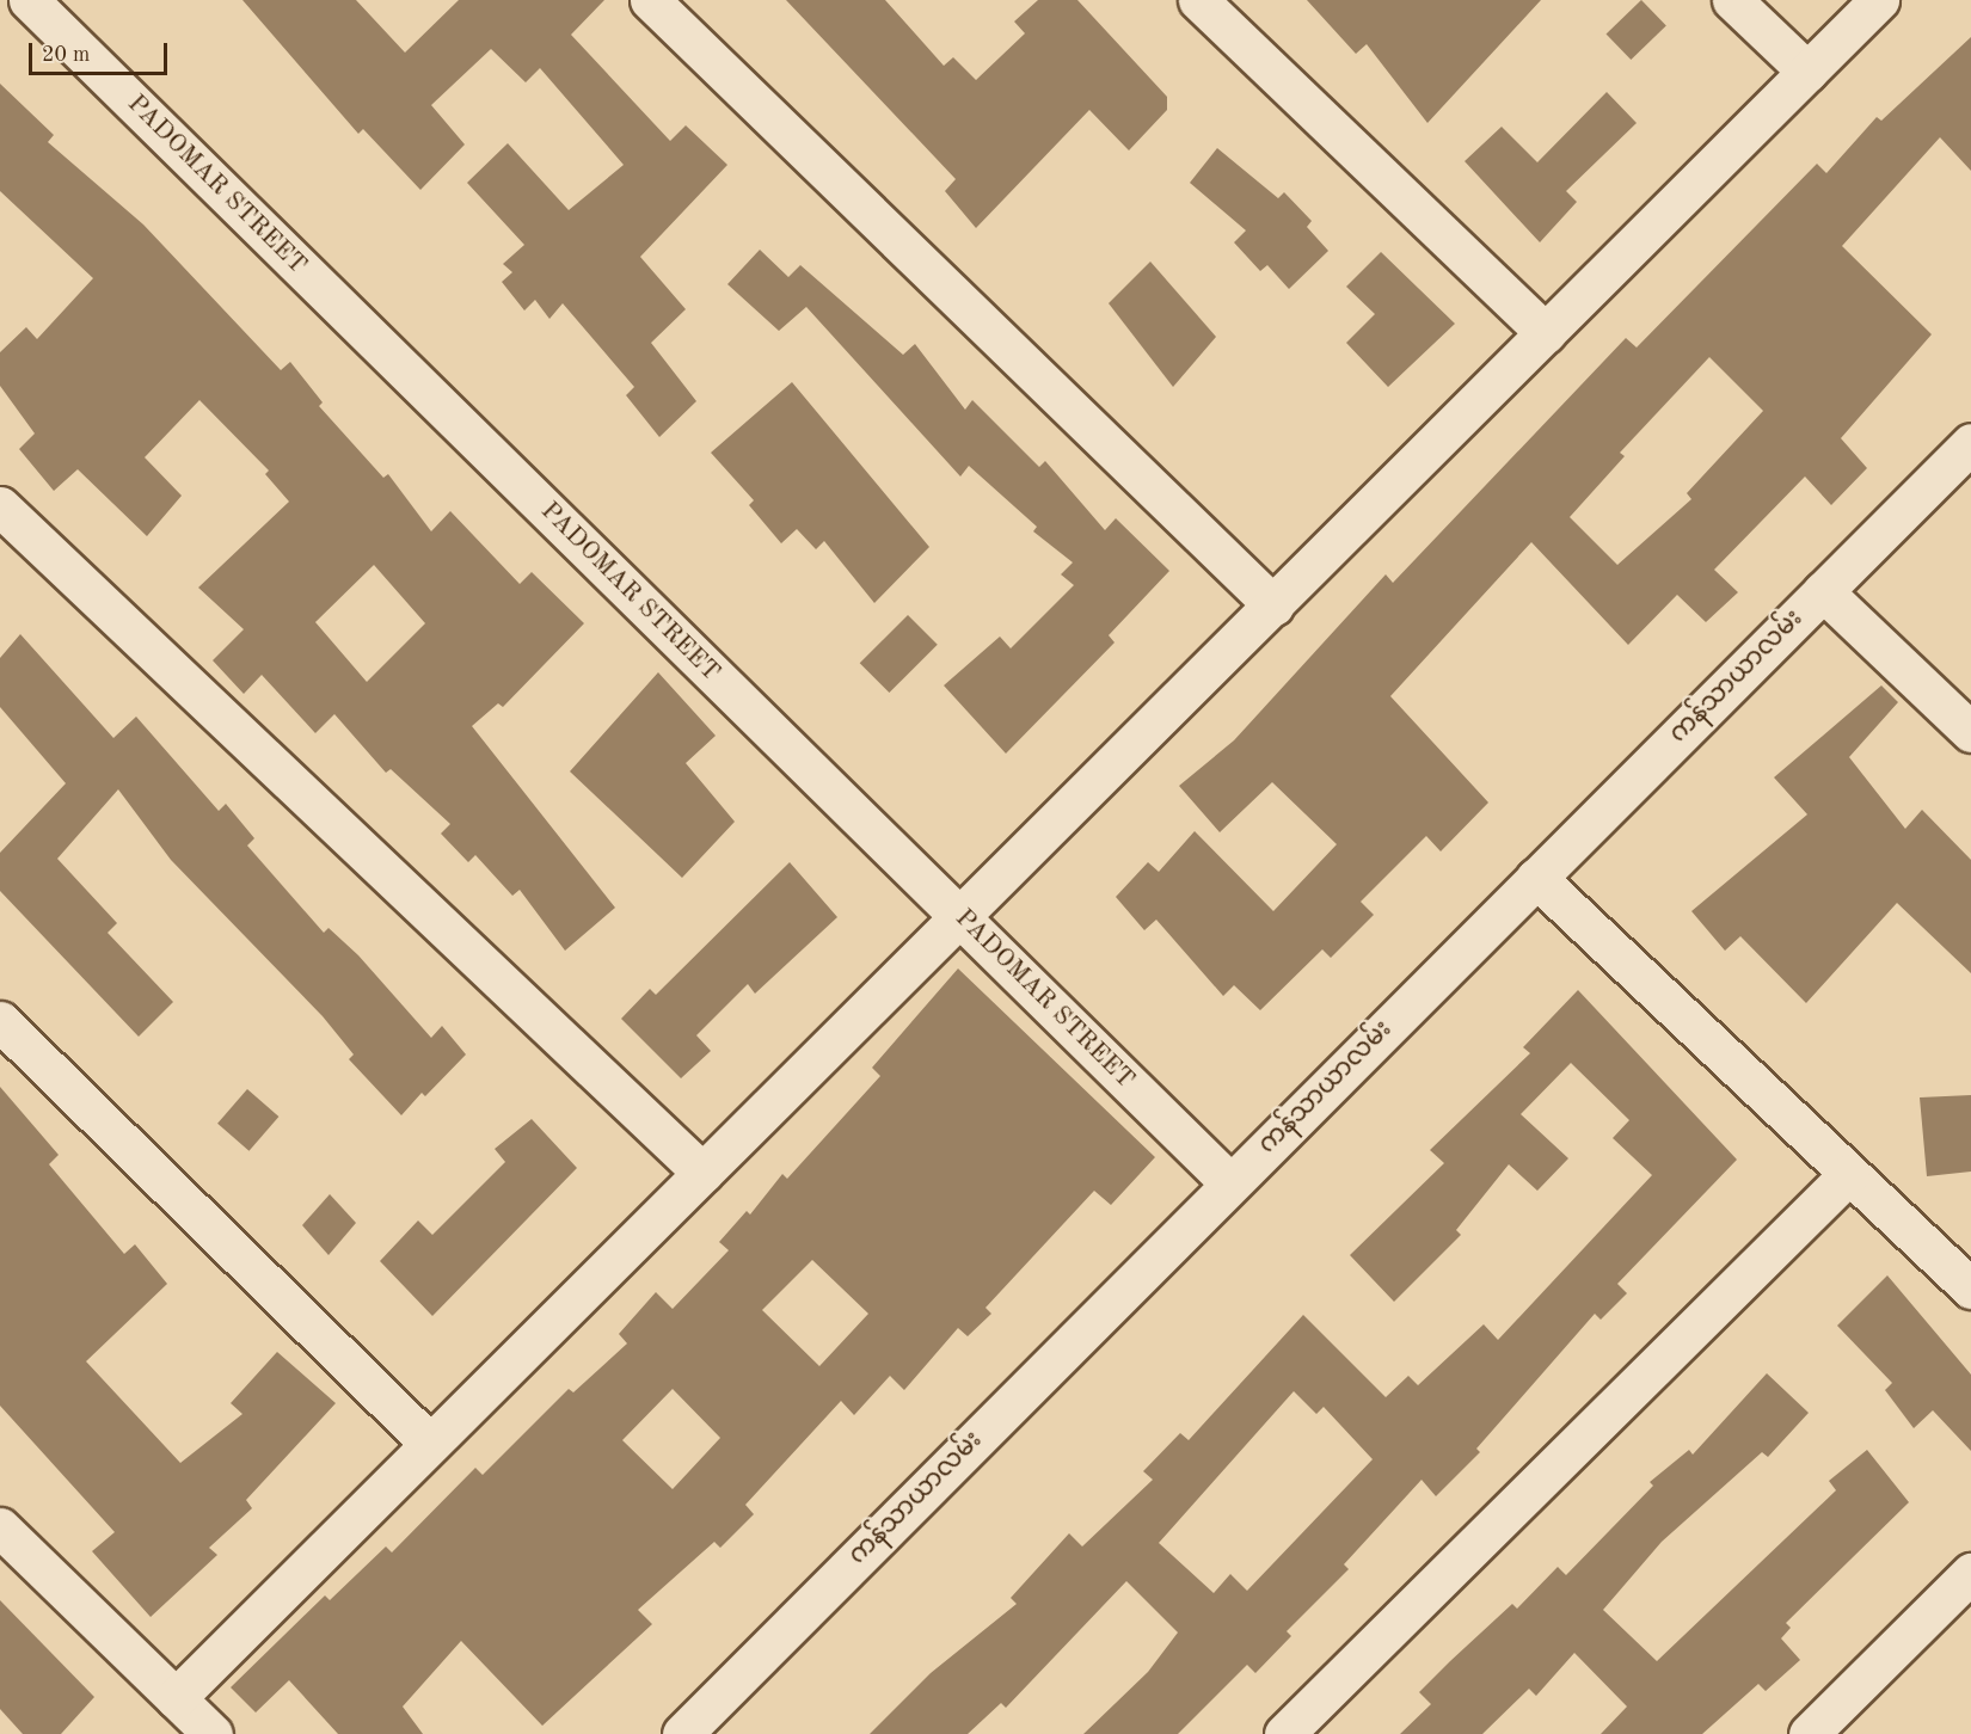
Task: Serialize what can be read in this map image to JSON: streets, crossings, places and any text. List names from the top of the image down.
{
  "streets": {
    "street": ["PADOMAR STREET", "ကန်သာယာလမ်း"]
  },
  "crossings": [
    ["PADOMAR STREET", "ကန်သာယာလမ်း"]
  ],
  "scale_bar": "20 m"
}
